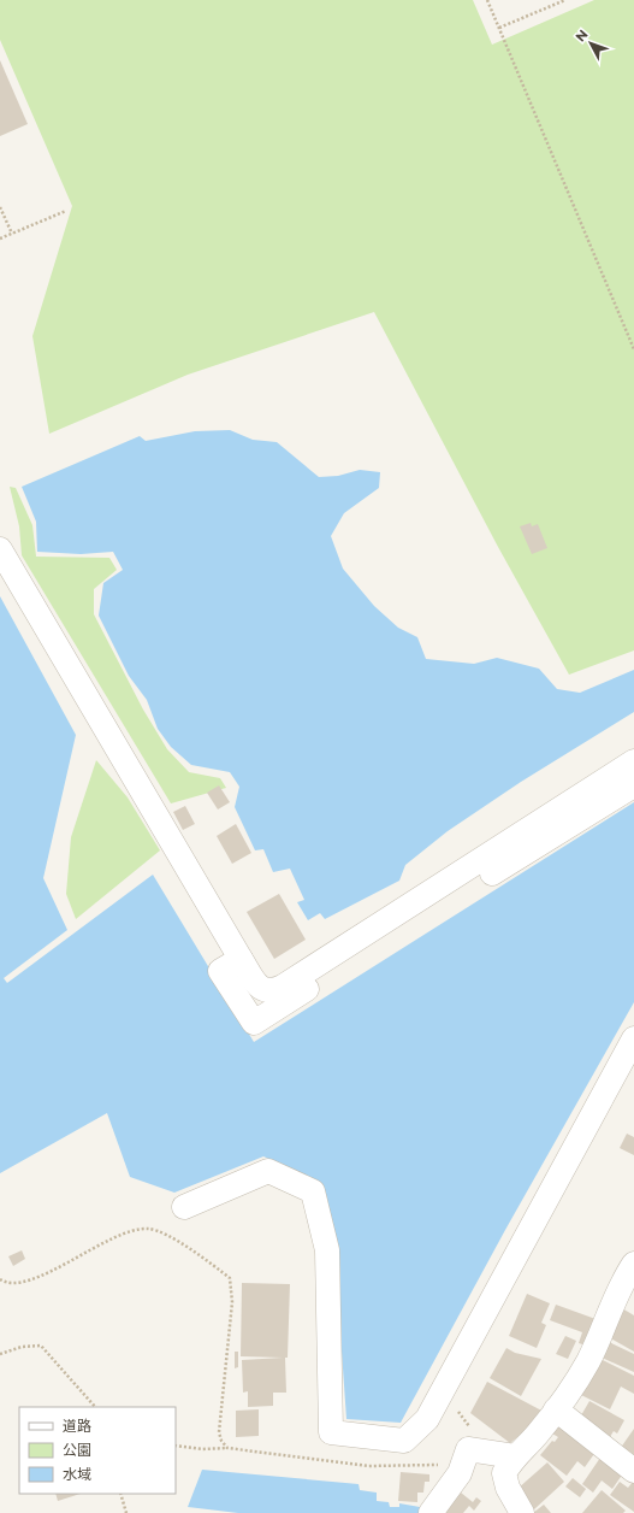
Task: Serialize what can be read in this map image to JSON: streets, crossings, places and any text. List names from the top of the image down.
{
  "legend": ["道路", "公園", "水域"],
  "north": "top left"
}
